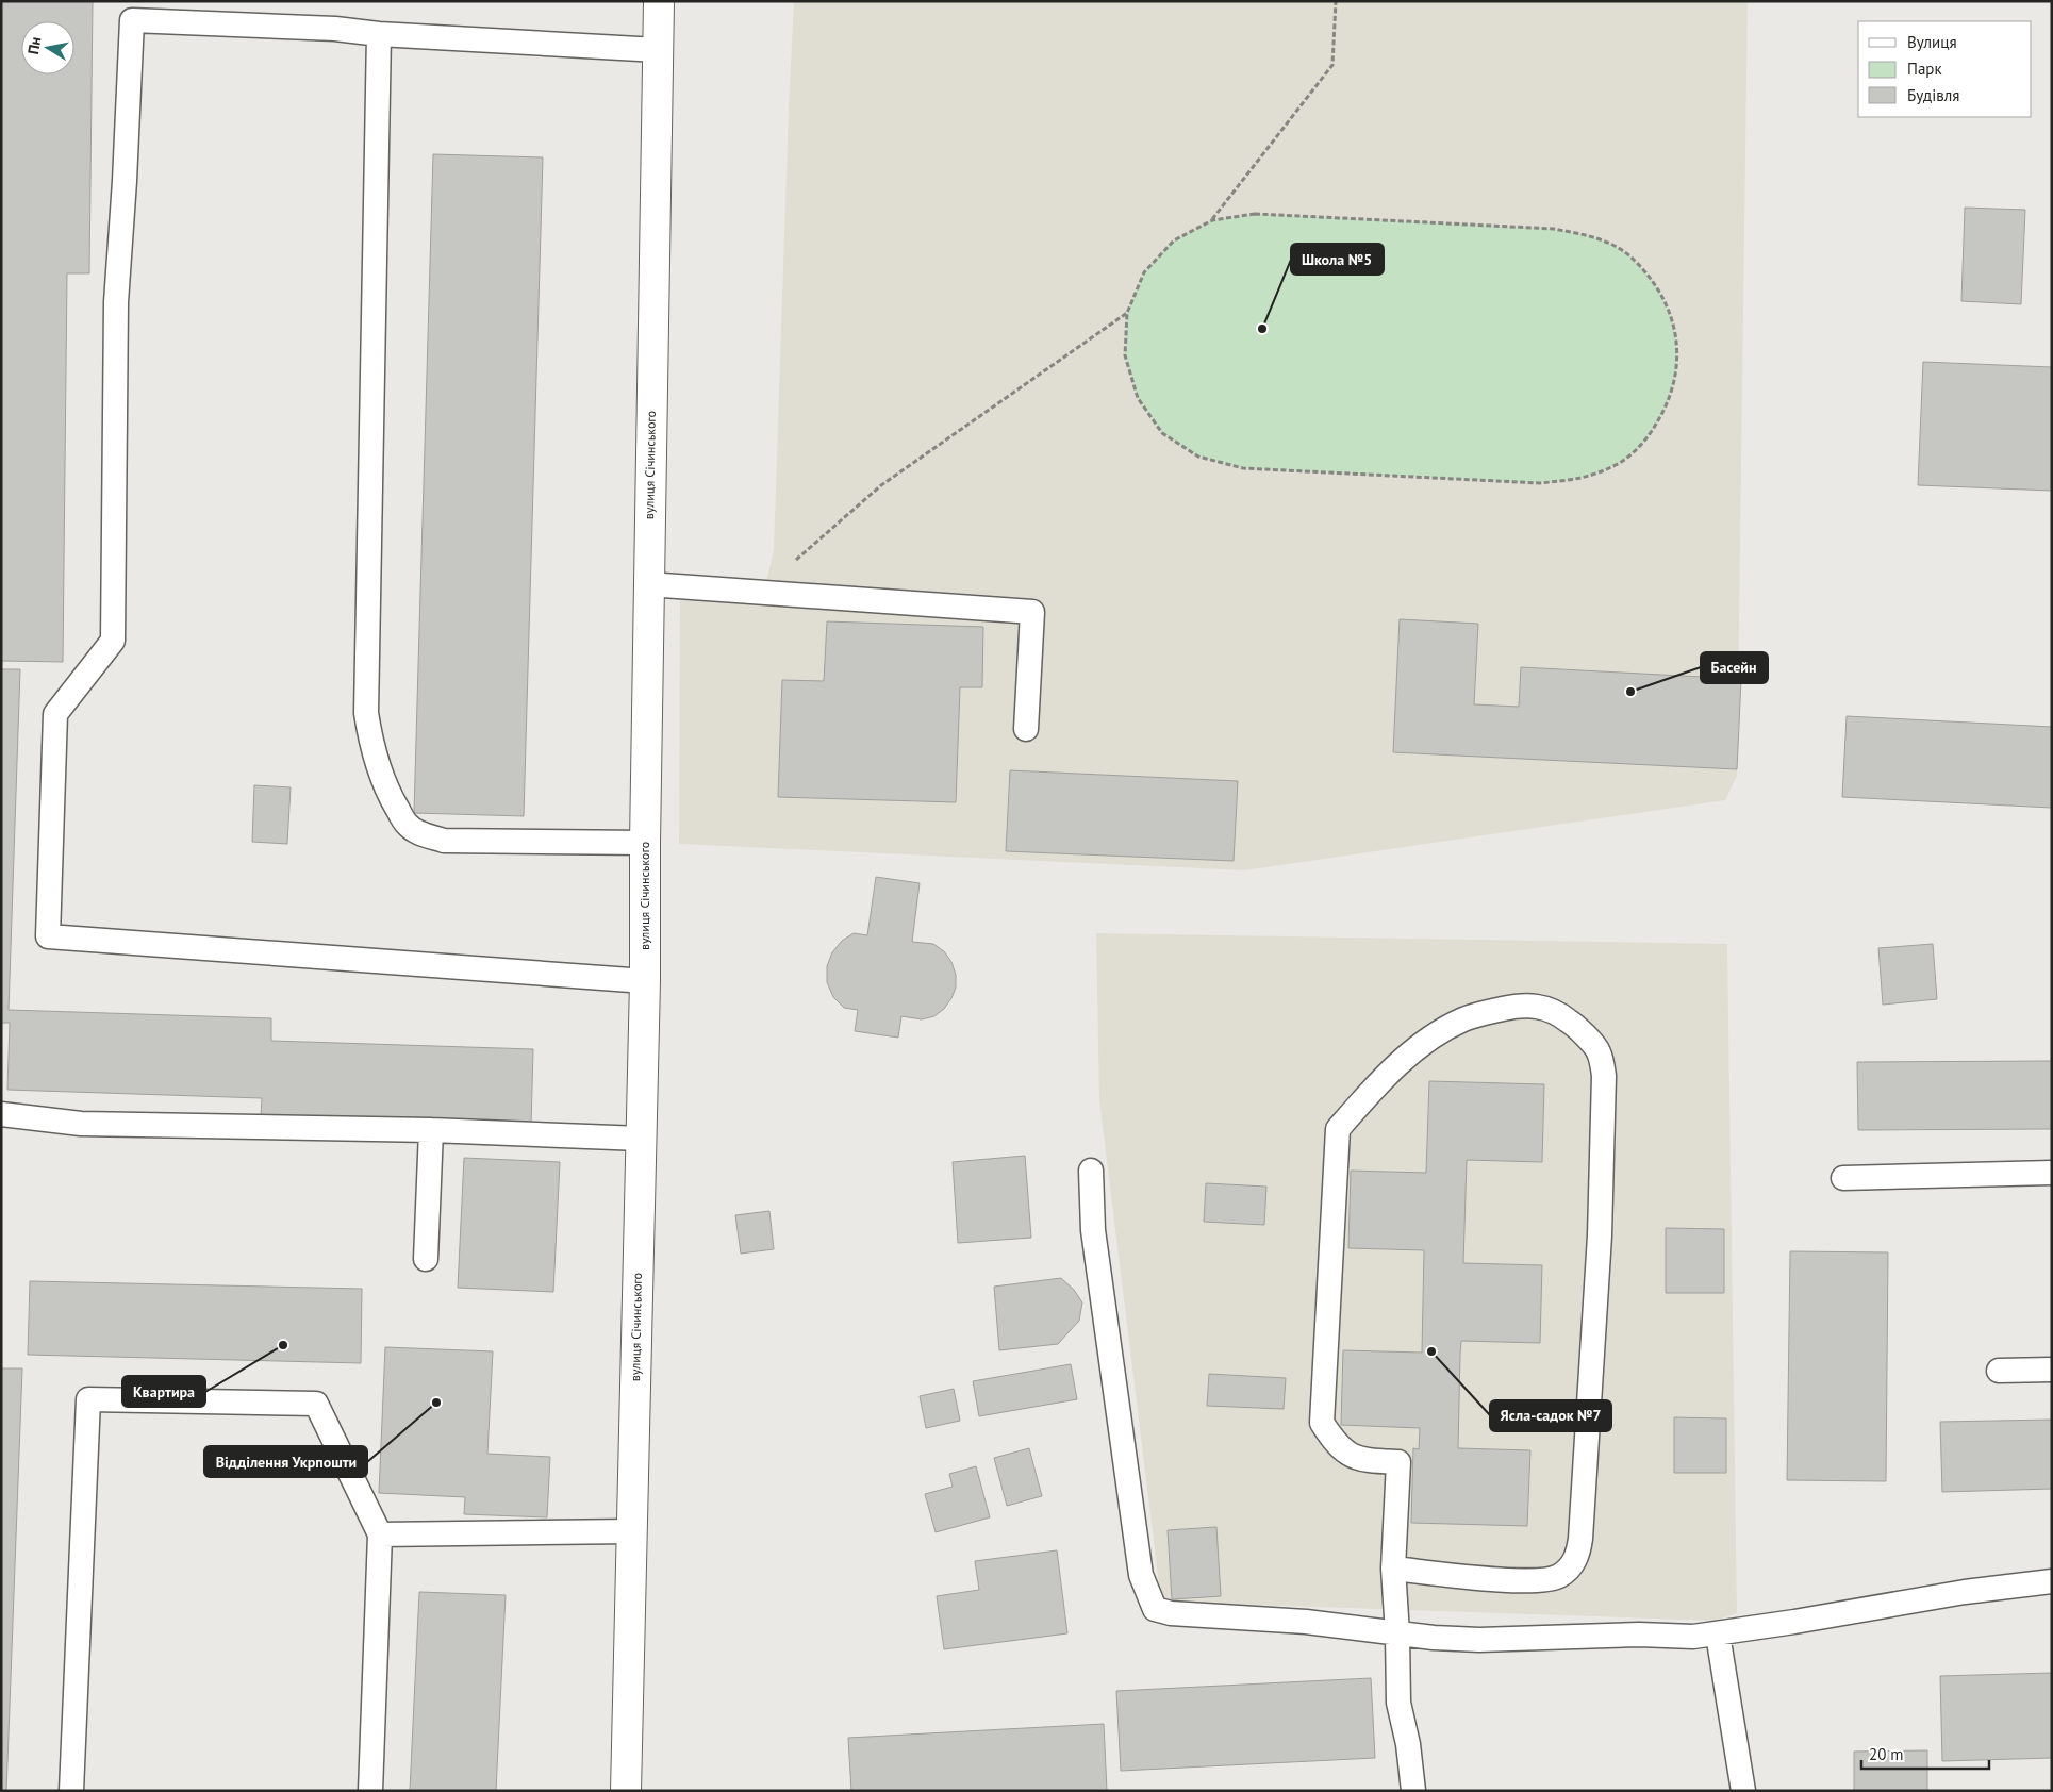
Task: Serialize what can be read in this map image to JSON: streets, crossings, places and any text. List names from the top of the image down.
{
  "streets": {
    "street": ["вулиця Січинського"]
  },
  "places": [
    "Школа №5",
    "Басейн",
    "Квартира",
    "Ясла-садок №7",
    "Відділення Укрпошти"
  ],
  "legend": ["Вулиця", "Парк", "Будівля"],
  "scale_bar": "20 m",
  "north": "left"
}
